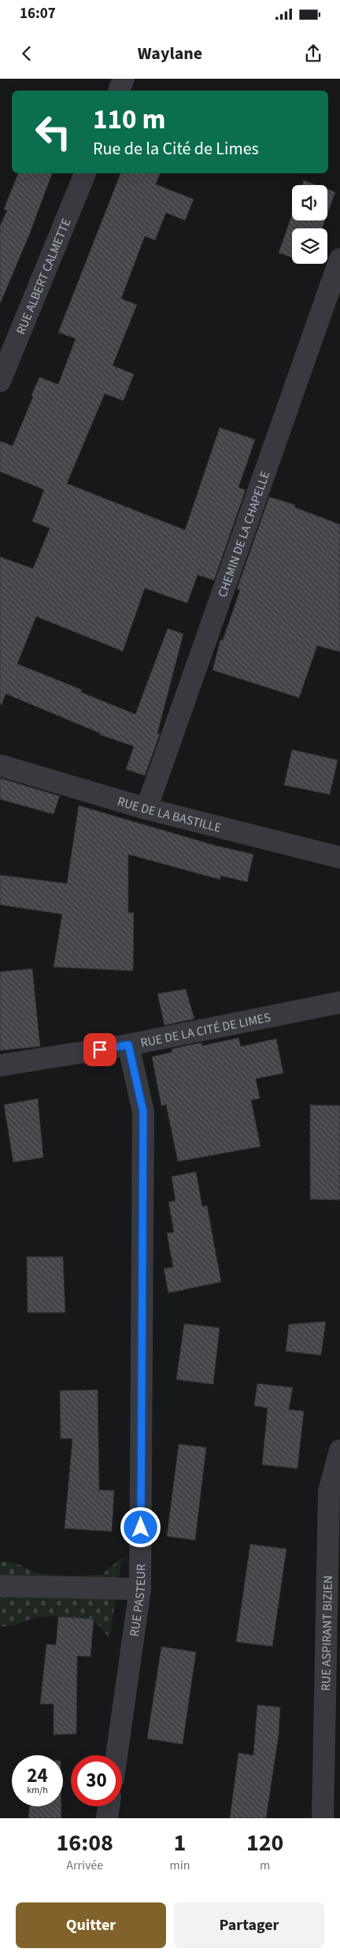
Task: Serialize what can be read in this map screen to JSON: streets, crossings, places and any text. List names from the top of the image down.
{
  "streets": {
    "street": [
      "RUE ALBERT CALMETTE",
      "CHEMIN DE LA CHAPELLE",
      "RUE DE LA BASTILLE",
      "RUE DE LA CITÉ DE LIMES",
      "RUE PASTEUR",
      "RUE ASPIRANT BIZIEN"
    ]
  },
  "crossings": [
    ["CHEMIN DE LA CHAPELLE", "RUE DE LA BASTILLE"],
    ["RUE DE LA CITÉ DE LIMES", "RUE PASTEUR"]
  ],
  "page": {
    "status": "16:07",
    "header": "Waylane",
    "turn": ["110 m", "Rue de la Cité de Limes"],
    "speed": "24 km/h",
    "limit": "30",
    "eta": [
      "16:08",
      "Arrivée",
      "1",
      "min",
      "120",
      "m"
    ],
    "buttons": ["Quitter", "Partager"]
  }
}
